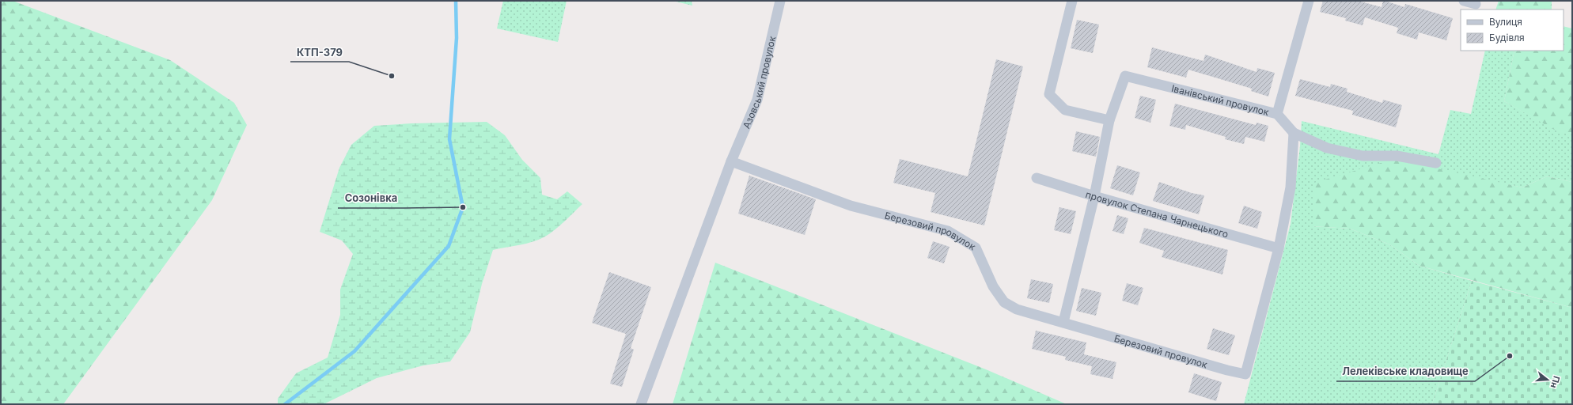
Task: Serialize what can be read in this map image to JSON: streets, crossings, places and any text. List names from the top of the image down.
{
  "streets": {
    "street": [
      "Азовський провулок",
      "Іванівський провулок",
      "провулок Степана Чарнецького",
      "Березовий провулок"
    ]
  },
  "crossings": [
    ["Азовський провулок", "Березовий провулок"],
    ["провулок Степана Чарнецького", "Березовий провулок"]
  ],
  "places": ["КТП-379", "Созонівка", "Лелеківське кладовище"],
  "legend": ["Вулиця", "Будівля"],
  "north": "right"
}
